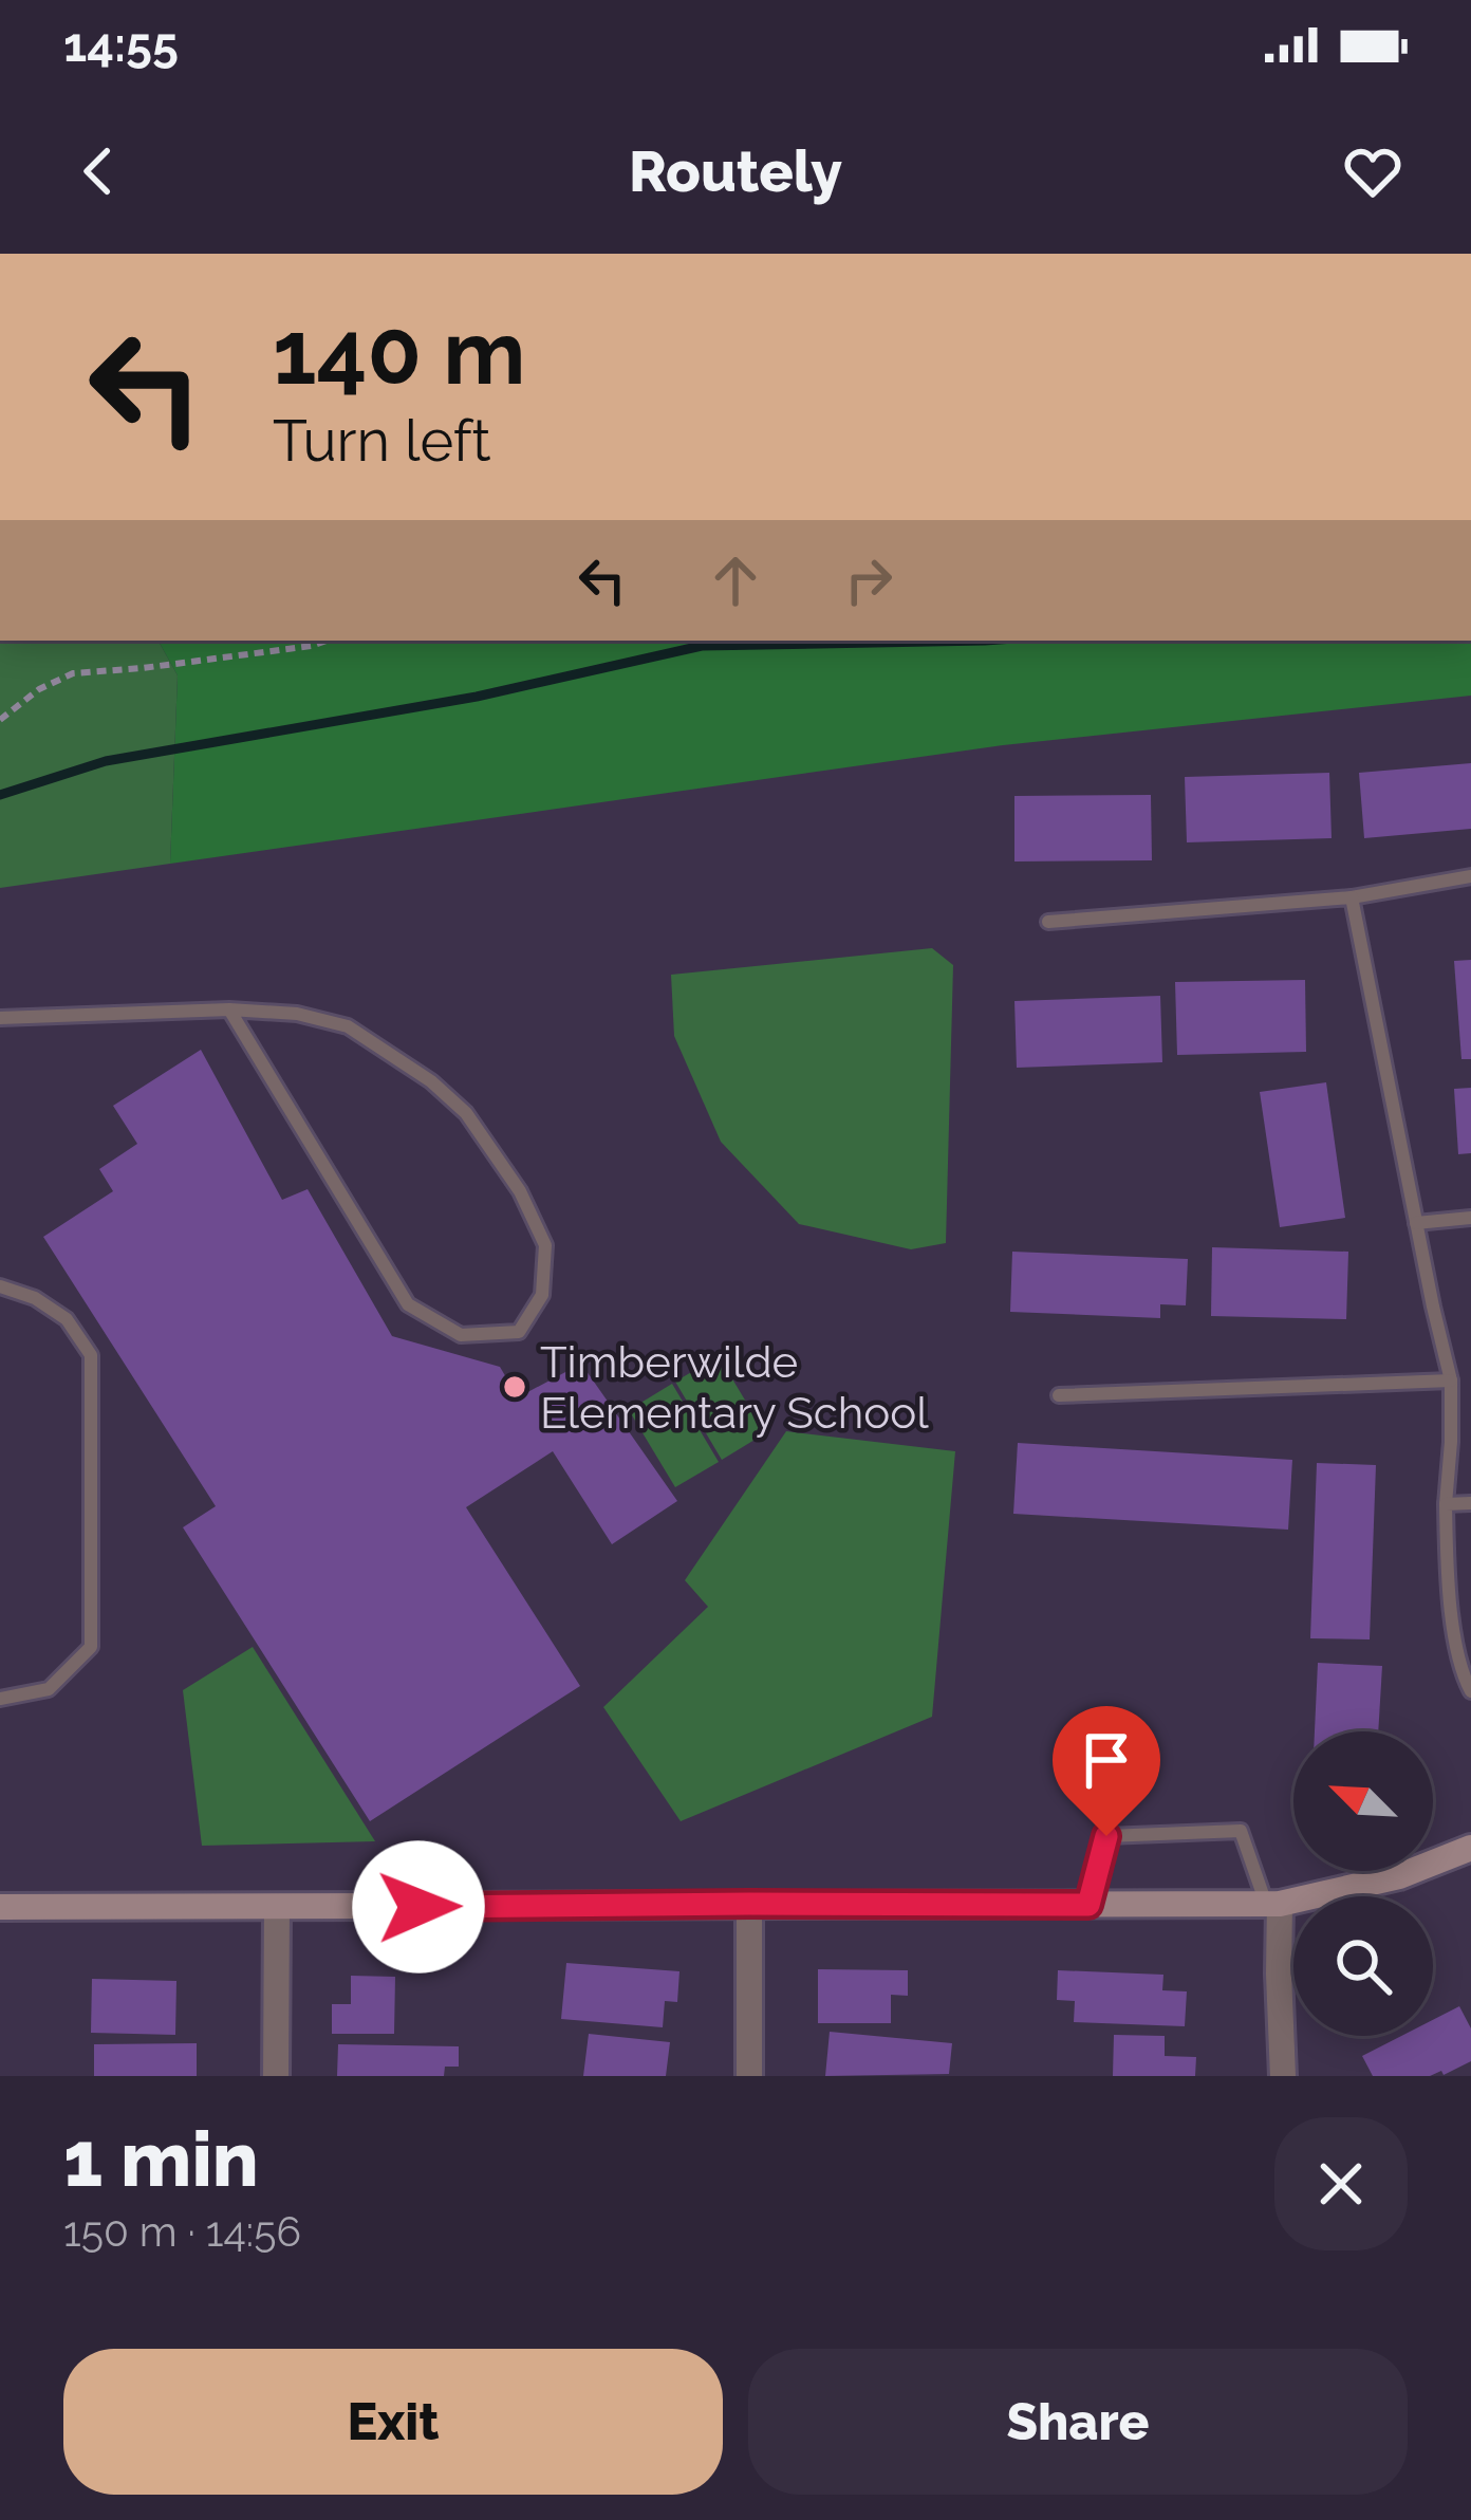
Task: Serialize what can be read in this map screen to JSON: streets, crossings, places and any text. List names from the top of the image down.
{
  "places": ["Timberwilde Elementary School"],
  "north": "top left",
  "page": {
    "status": "14:55",
    "header": "Routely",
    "turn": ["140 m", "Turn left"],
    "heading": ["1 min", "150 m · 14:56"],
    "buttons": ["Exit", "Share"]
  }
}
